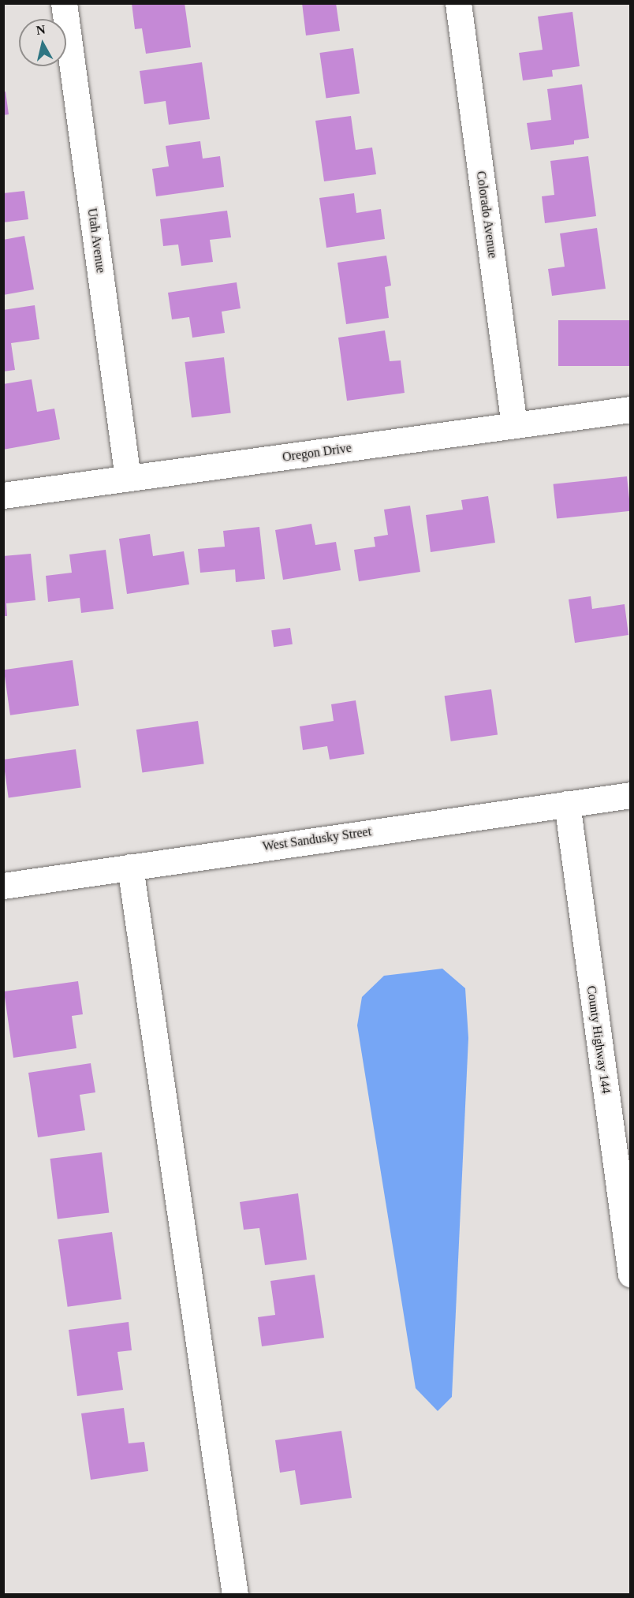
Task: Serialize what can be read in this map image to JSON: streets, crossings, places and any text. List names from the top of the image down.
{
  "streets": {
    "street": [
      "Colorado Avenue",
      "Utah Avenue",
      "Oregon Drive",
      "West Sandusky Street",
      "County Highway 144"
    ]
  },
  "crossings": [
    ["Colorado Avenue", "Oregon Drive"],
    ["Utah Avenue", "Oregon Drive"],
    ["West Sandusky Street", "County Highway 144"]
  ],
  "north": "top"
}
